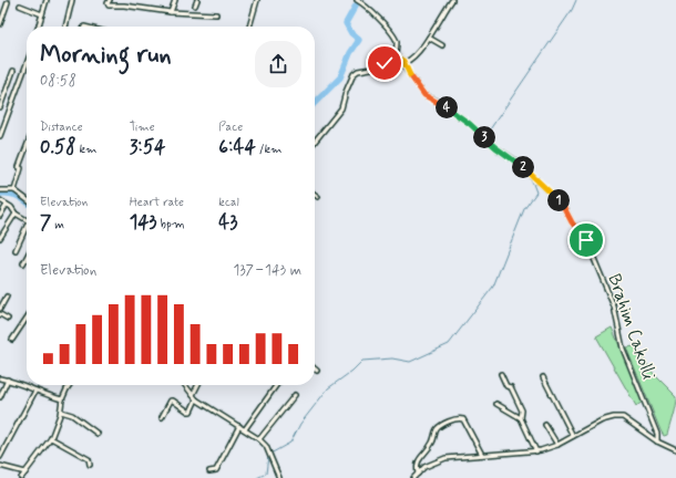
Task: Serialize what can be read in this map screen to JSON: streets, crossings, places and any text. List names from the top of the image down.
{
  "streets": {
    "street": ["Brahim Cakolli"]
  },
  "page": {
    "heading": ["Morning run", "08:58"],
    "pins": [
      "4",
      "3",
      "2",
      "1"
    ],
    "stats": [
      ["Distance", "0.58 km"],
      ["Time", "3:54"],
      ["Pace", "6:44 /km"],
      ["Elevation", "7 m"],
      ["Heart rate", "143 bpm"],
      ["kcal", "43"]
    ],
    "chart": ["Elevation", "137–143 m"]
  }
}
